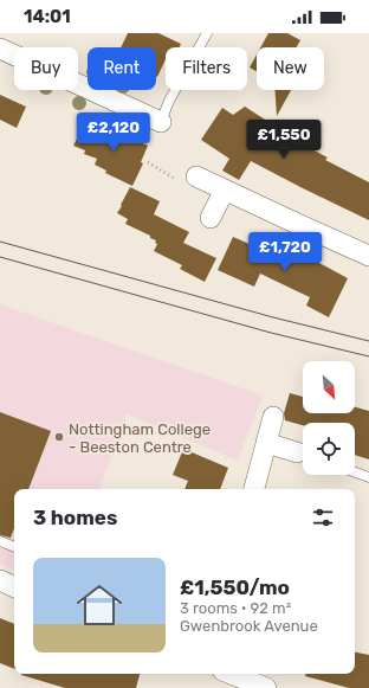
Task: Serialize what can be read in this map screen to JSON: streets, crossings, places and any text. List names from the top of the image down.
{
  "places": ["Nottingham College - Beeston Centre"],
  "north": "bottom right",
  "page": {
    "status": "14:01",
    "chip": [
      "Buy",
      "Rent",
      "Filters",
      "New"
    ],
    "price": ["£2,120", "£1,550", "£1,720"],
    "heading": "3 homes",
    "list": [
      {
        "name": "£1,550/mo",
        "note": "3 rooms · 92 m² · Gwenbrook Avenue"
      }
    ]
  }
}
